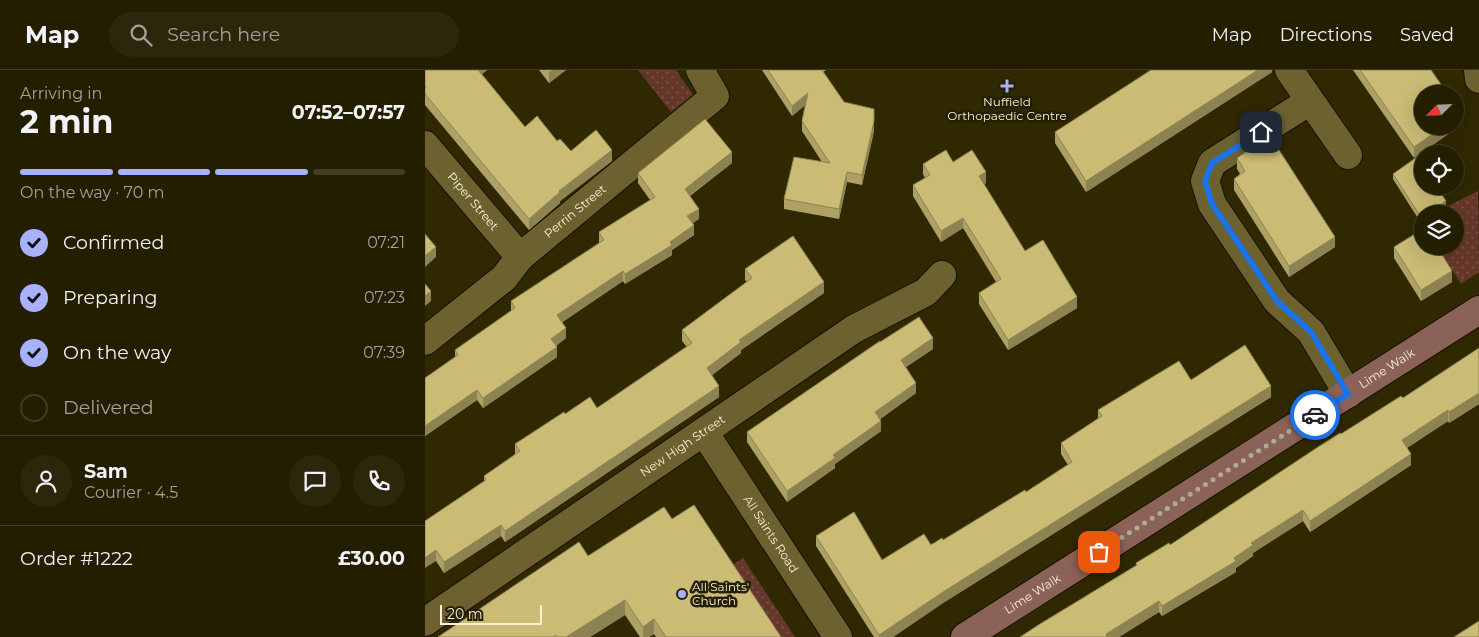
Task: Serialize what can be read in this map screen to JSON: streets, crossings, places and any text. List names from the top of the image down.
{
  "streets": {
    "street": [
      "Piper Street",
      "Perrin Street",
      "Lime Walk",
      "New High Street",
      "All Saints Road"
    ]
  },
  "crossings": [
    ["Piper Street", "Perrin Street"],
    ["New High Street", "All Saints Road"]
  ],
  "places": {
    "health": ["Nuffield Orthopaedic Centre"],
    "other": ["All Saints' Church"]
  },
  "scale_bar": "20 m",
  "north": "bottom left",
  "page": {
    "header": "Map",
    "search": "Search here",
    "nav": ["Map", "Directions", "Saved"],
    "heading": ["2 min", "Arriving in", "07:52–07:57"],
    "panel": [
      "Sam",
      "Courier · 4.5",
      "Order #1222",
      "£30.00"
    ],
    "bar": "On the way · 70 m",
    "list": [
      ["Confirmed", "07:21"],
      ["Preparing", "07:23"],
      ["On the way", "07:39"],
      "Delivered"
    ],
    "scale": "20 m"
  }
}
